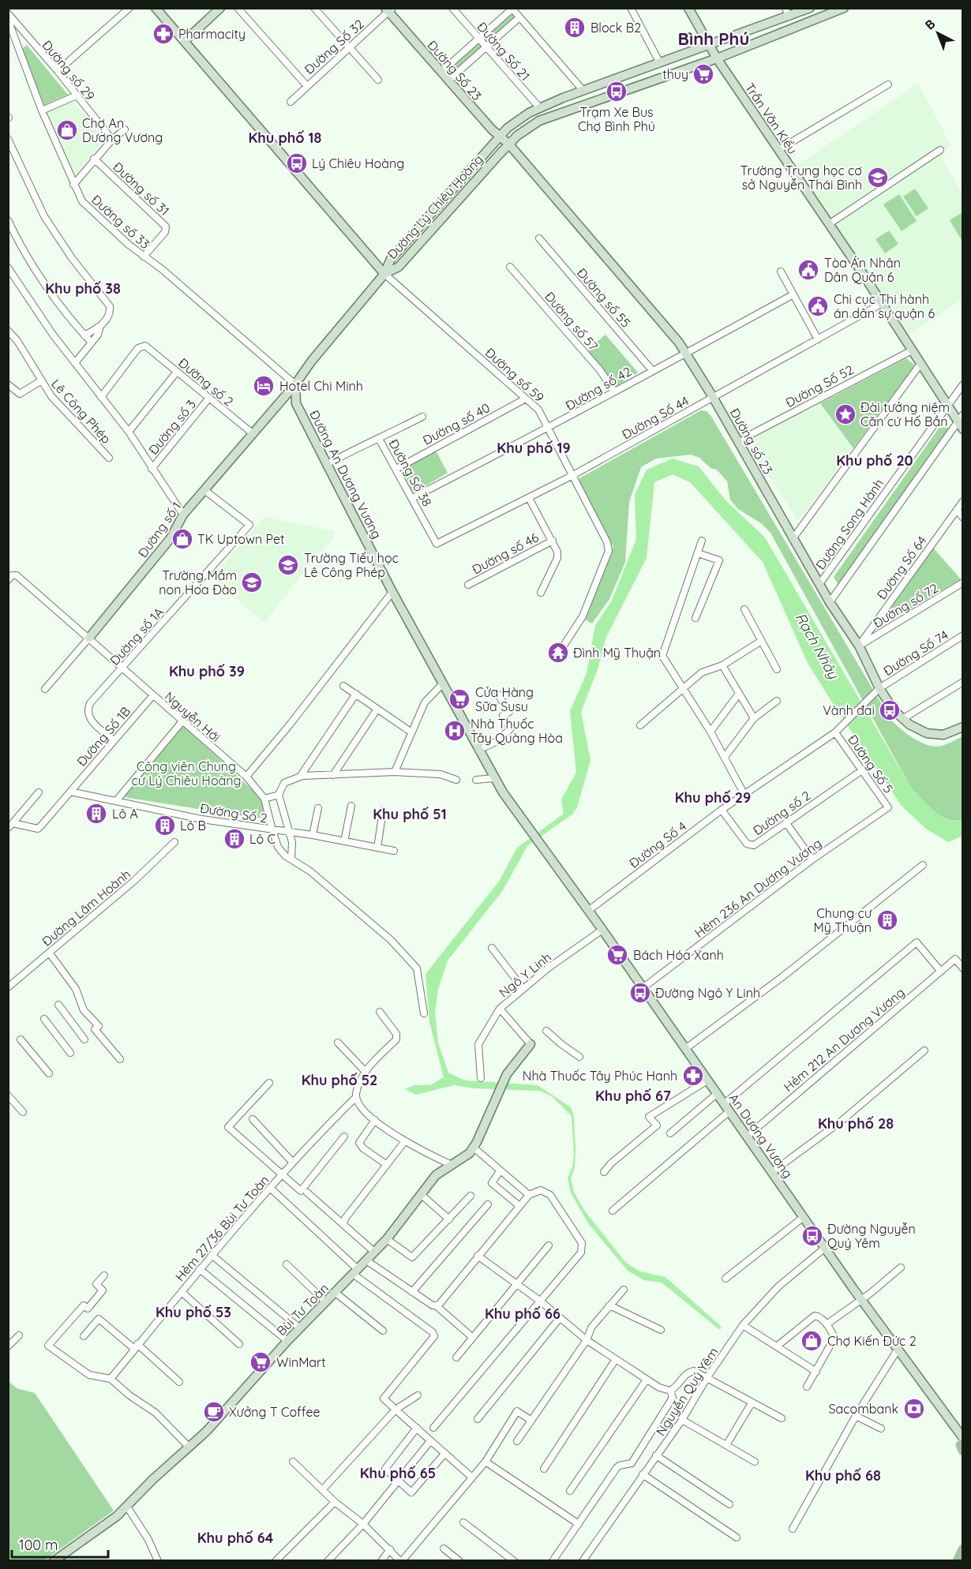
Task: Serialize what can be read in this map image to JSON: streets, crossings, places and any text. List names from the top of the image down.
{
  "streets": {
    "main road": [
      "Đường Số 23",
      "Trần Văn Kiểu",
      "Đường Lý Chiêu Hoàng",
      "Đường số 23",
      "Đường An Dương Vương",
      "Đường số 1",
      "An Dương Vương",
      "Bùi Tư Toàn"
    ],
    "street": [
      "Đường Số 32",
      "Đường Số 21",
      "Đường số 29",
      "Đường số 31",
      "Đường số 33",
      "Đường số 55",
      "Đường số 57",
      "Đường số 59",
      "Đường số 2",
      "Đường Số 52",
      "Đường số 42",
      "Lê Công Phép",
      "Đường Số 44",
      "Đường số 40",
      "Đường số 3",
      "Đường Số 38",
      "Đường Song Hành",
      "Đường số 46",
      "Đường Số 64",
      "Đường số 72",
      "Đường số 1A",
      "Đường Số 74",
      "Nguyễn Hới",
      "Đường Số 1B",
      "Đường Số 5",
      "Đường Số 2",
      "Đường Số 4",
      "Hẻm 236 An Dương Vương",
      "Đường Lâm Hoành",
      "Ngô Y Linh",
      "Hẻm 212 An Dương Vương",
      "Hẻm 27/36 Bùi Tư Toàn",
      "Nguyễn Quý Yêm"
    ]
  },
  "crossings": [
    ["Đường Số 32", "Đường Số 23"],
    ["Đường Số 21", "Đường Lý Chiêu Hoàng"],
    ["Đường Số 23", "Đường Lý Chiêu Hoàng"],
    ["Đường Số 23", "Đường số 23"],
    ["Trần Văn Kiểu", "Đường Lý Chiêu Hoàng"],
    ["Trần Văn Kiểu", "Đường Số 52"],
    ["Trần Văn Kiểu", "Đường Số 44"],
    ["Trần Văn Kiểu", "Đường Song Hành"],
    ["Đường số 31", "Đường số 33"],
    ["Đường Lý Chiêu Hoàng", "Đường số 59"],
    ["Đường Lý Chiêu Hoàng", "Đường số 23"],
    ["Đường số 33", "Đường An Dương Vương"],
    ["Đường số 33", "Đường số 1"],
    ["Đường số 55", "Đường số 42"],
    ["Đường số 57", "Đường số 42"],
    ["Đường số 59", "Đường số 42"],
    ["Đường số 59", "Đường Số 44"],
    ["Đường số 59", "Đường số 40"],
    ["Đường số 2", "Đường số 3"],
    ["Đường số 2", "Đường số 1"],
    ["Đường số 2", "Đường Số 5"],
    ["Đường số 2", "Đường Số 4"],
    ["Đường Số 52", "Đường số 23"],
    ["Đường số 42", "Đường số 23"],
    ["Đường số 42", "Đường Số 38"],
    ["Đường Số 44", "Đường số 23"],
    ["Đường Số 44", "Đường Số 38"],
    ["Đường số 40", "Đường Số 38"],
    ["Đường số 23", "Đường Song Hành"],
    ["Đường số 23", "Đường Số 64"],
    ["Đường số 23", "Đường số 72"],
    ["Đường số 23", "Đường Số 74"],
    ["Đường Số 38", "Đường An Dương Vương"],
    ["Đường An Dương Vương", "Đường số 1"],
    ["Đường An Dương Vương", "An Dương Vương"],
    ["Đường số 1", "Đường số 1A"],
    ["Đường số 1", "Nguyễn Hới"],
    ["Đường Số 64", "Đường số 72"],
    ["Đường số 1A", "Nguyễn Hới"],
    ["Đường số 1A", "Đường Số 1B"],
    ["Đường Số 74", "Đường Số 5"],
    ["Đường Số 74", "Đường Số 4"],
    ["Nguyễn Hới", "Đường Số 1B"],
    ["Nguyễn Hới", "Đường Số 2"],
    ["Đường Số 1B", "Đường Số 2"],
    ["Đường Số 5", "Đường Số 4"],
    ["Đường Số 5", "Hẻm 236 An Dương Vương"],
    ["Đường Số 4", "An Dương Vương"],
    ["Hẻm 236 An Dương Vương", "An Dương Vương"],
    ["Ngô Y Linh", "An Dương Vương"],
    ["Hẻm 212 An Dương Vương", "An Dương Vương"],
    ["An Dương Vương", "Nguyễn Quý Yêm"]
  ],
  "districts": [
    "Bình Phú",
    "Khu phố 18",
    "Khu phố 38",
    "Khu phố 19",
    "Khu phố 20",
    "Khu phố 39",
    "Khu phố 29",
    "Khu phố 51",
    "Khu phố 52",
    "Khu phố 67",
    "Khu phố 28",
    "Khu phố 53",
    "Khu phố 66",
    "Khu phố 65",
    "Khu phố 68",
    "Khu phố 64"
  ],
  "water": ["Rạch Nhảy"],
  "parks": ["Công viên Chung cư Lý Chiêu Hoàng"],
  "places": {
    "building": [
      "Block B2",
      "Lô A",
      "Lô B",
      "Lô C",
      "Chung cư Mỹ Thuận"
    ],
    "pharmacy": ["Pharmacity", "Nhà Thuốc Tây Phúc Hanh"],
    "supermarket": [
      "thuy",
      "Cửa Hàng Sữa Susu",
      "Bách Hóa Xanh",
      "WinMart"
    ],
    "bus stop": [
      "Trạm Xe Bus Chợ Bình Phú",
      "Lý Chiêu Hoàng",
      "Vành đai",
      "Đường Ngô Y Linh",
      "Đường Nguyễn Quý Yêm"
    ],
    "shop": ["Chợ An Dương Vương", "TK Uptown Pet", "Chợ Kiến Đức 2"],
    "school or university": ["Trường Trung học cơ sở Nguyễn Thái Bình", "Trường Tiểu học Lê Công Phép", "Trường Mầm non Hoa Đào"],
    "public building": ["Tòa Án Nhân Dân Quận 6", "Chi cục Thi hành án dân sự quận 6"],
    "hotel": ["Hotel Chi Minh"],
    "place": ["Đài tưởng niệm Căn cứ Hố Bần"],
    "temple": ["Đình Mỹ Thuận"],
    "hospital": ["Nhà Thuốc Tây Quàng Hòa"],
    "bank": ["Sacombank"],
    "cafe": ["Xưởng T Coffee"]
  },
  "scale_bar": "100 m",
  "north": "top left"
}
